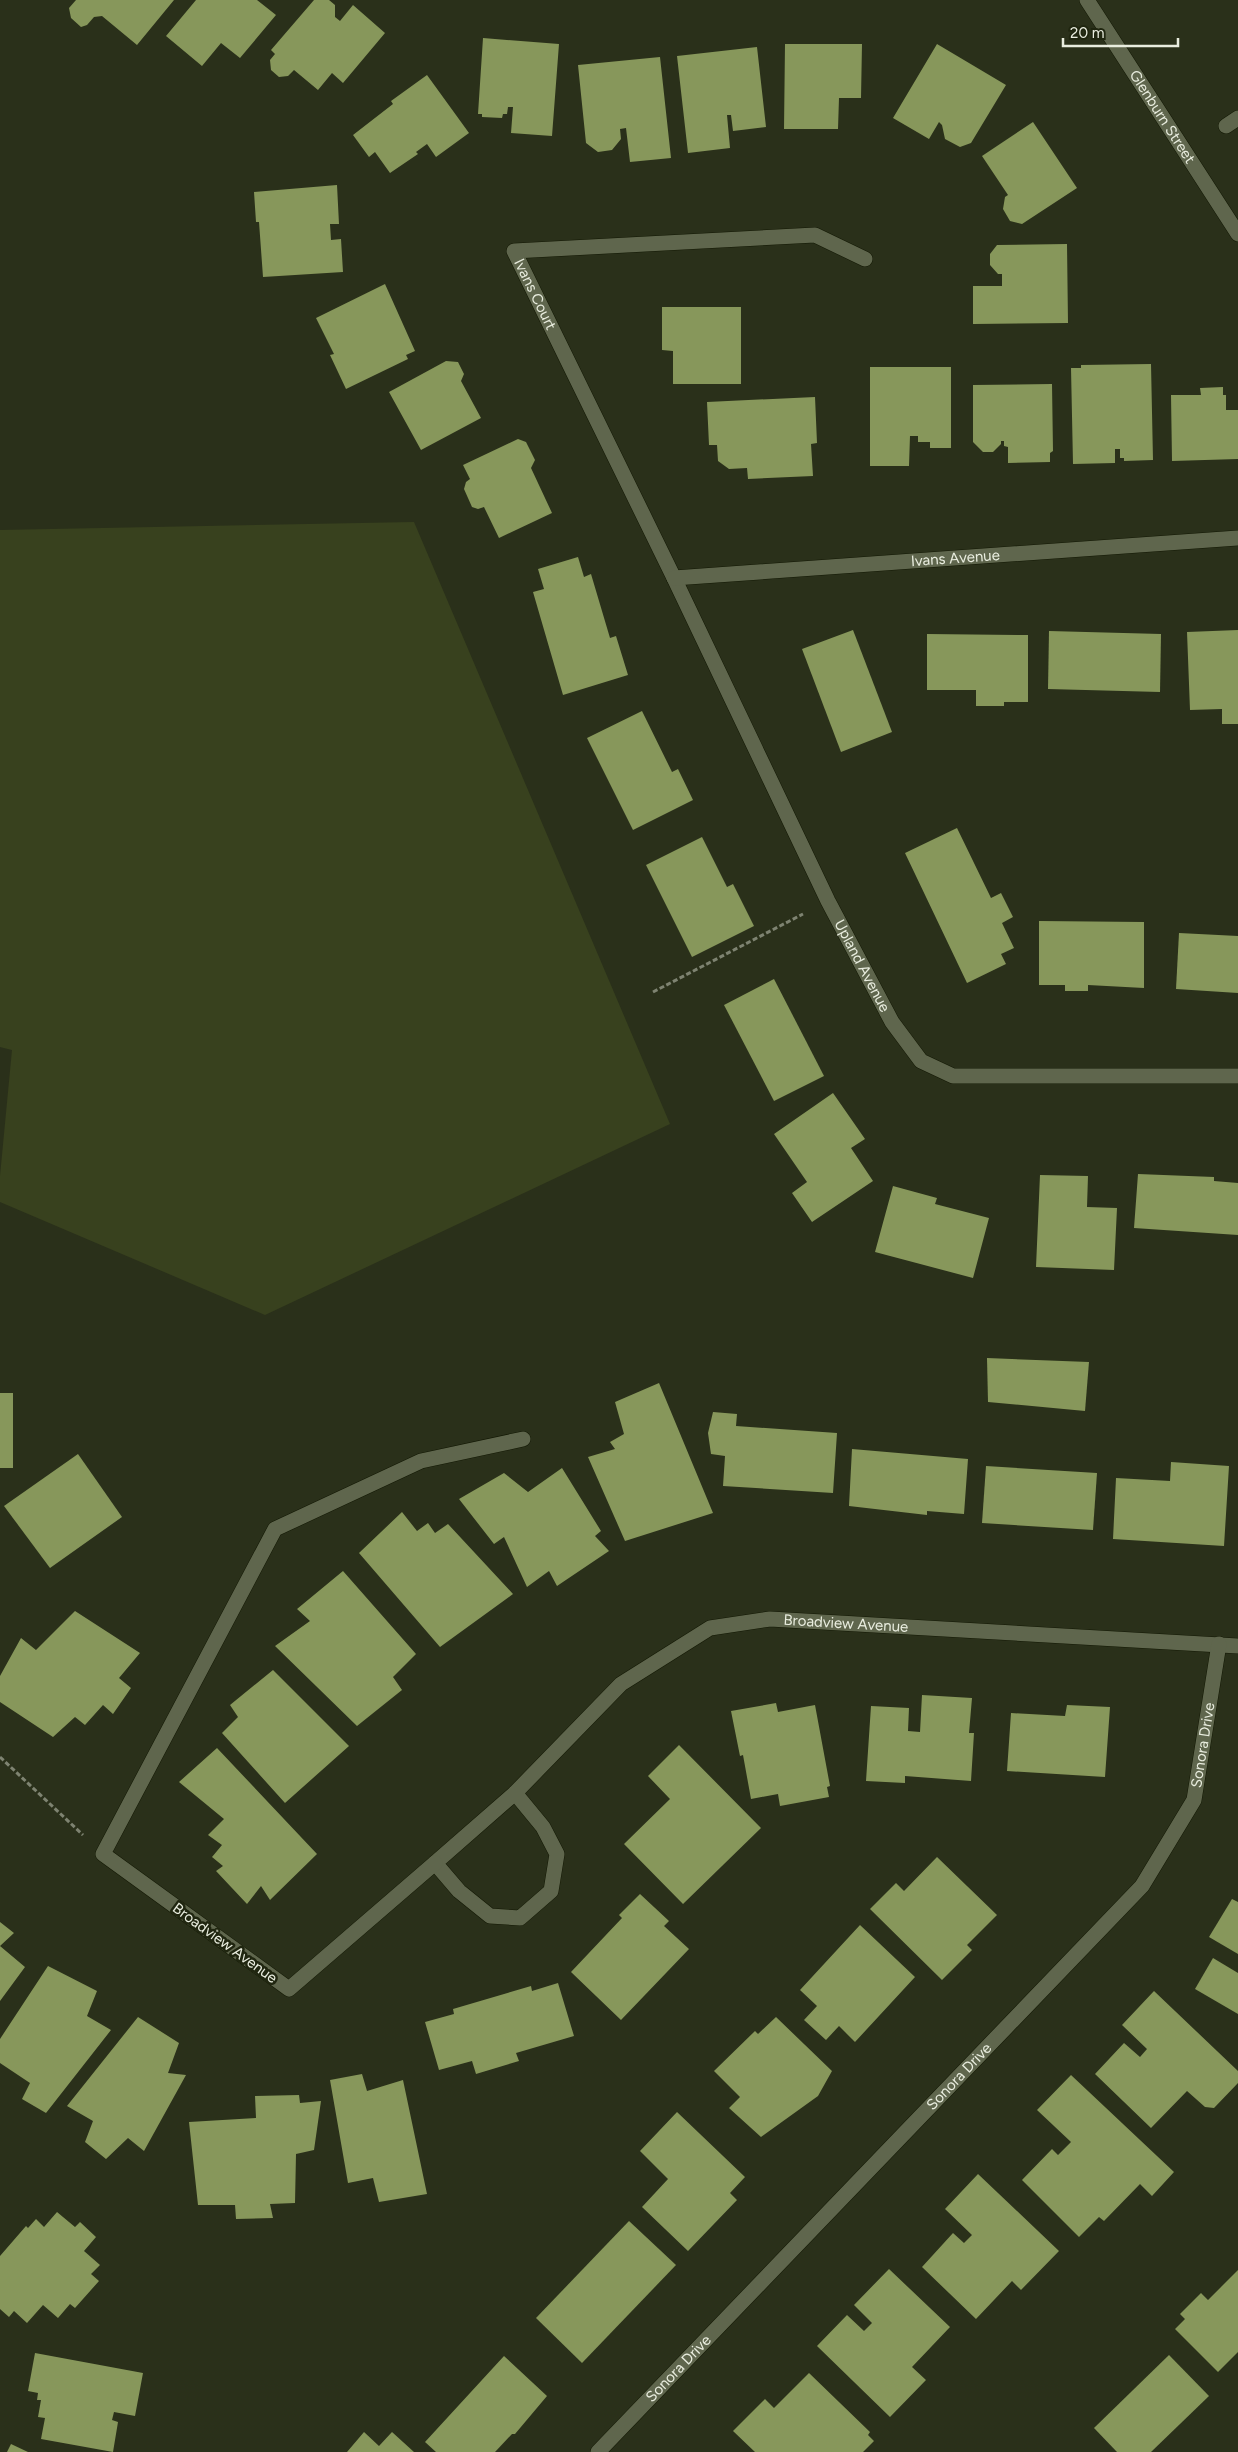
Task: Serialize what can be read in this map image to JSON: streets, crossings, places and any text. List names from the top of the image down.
{
  "streets": {
    "street": [
      "Glenburn Street",
      "Ivans Court",
      "Ivans Avenue",
      "Upland Avenue",
      "Broadview Avenue",
      "Sonora Drive"
    ]
  },
  "crossings": [
    ["Ivans Court", "Ivans Avenue"],
    ["Ivans Court", "Upland Avenue"],
    ["Ivans Avenue", "Upland Avenue"],
    ["Broadview Avenue", "Sonora Drive"]
  ],
  "scale_bar": "20 m"
}
